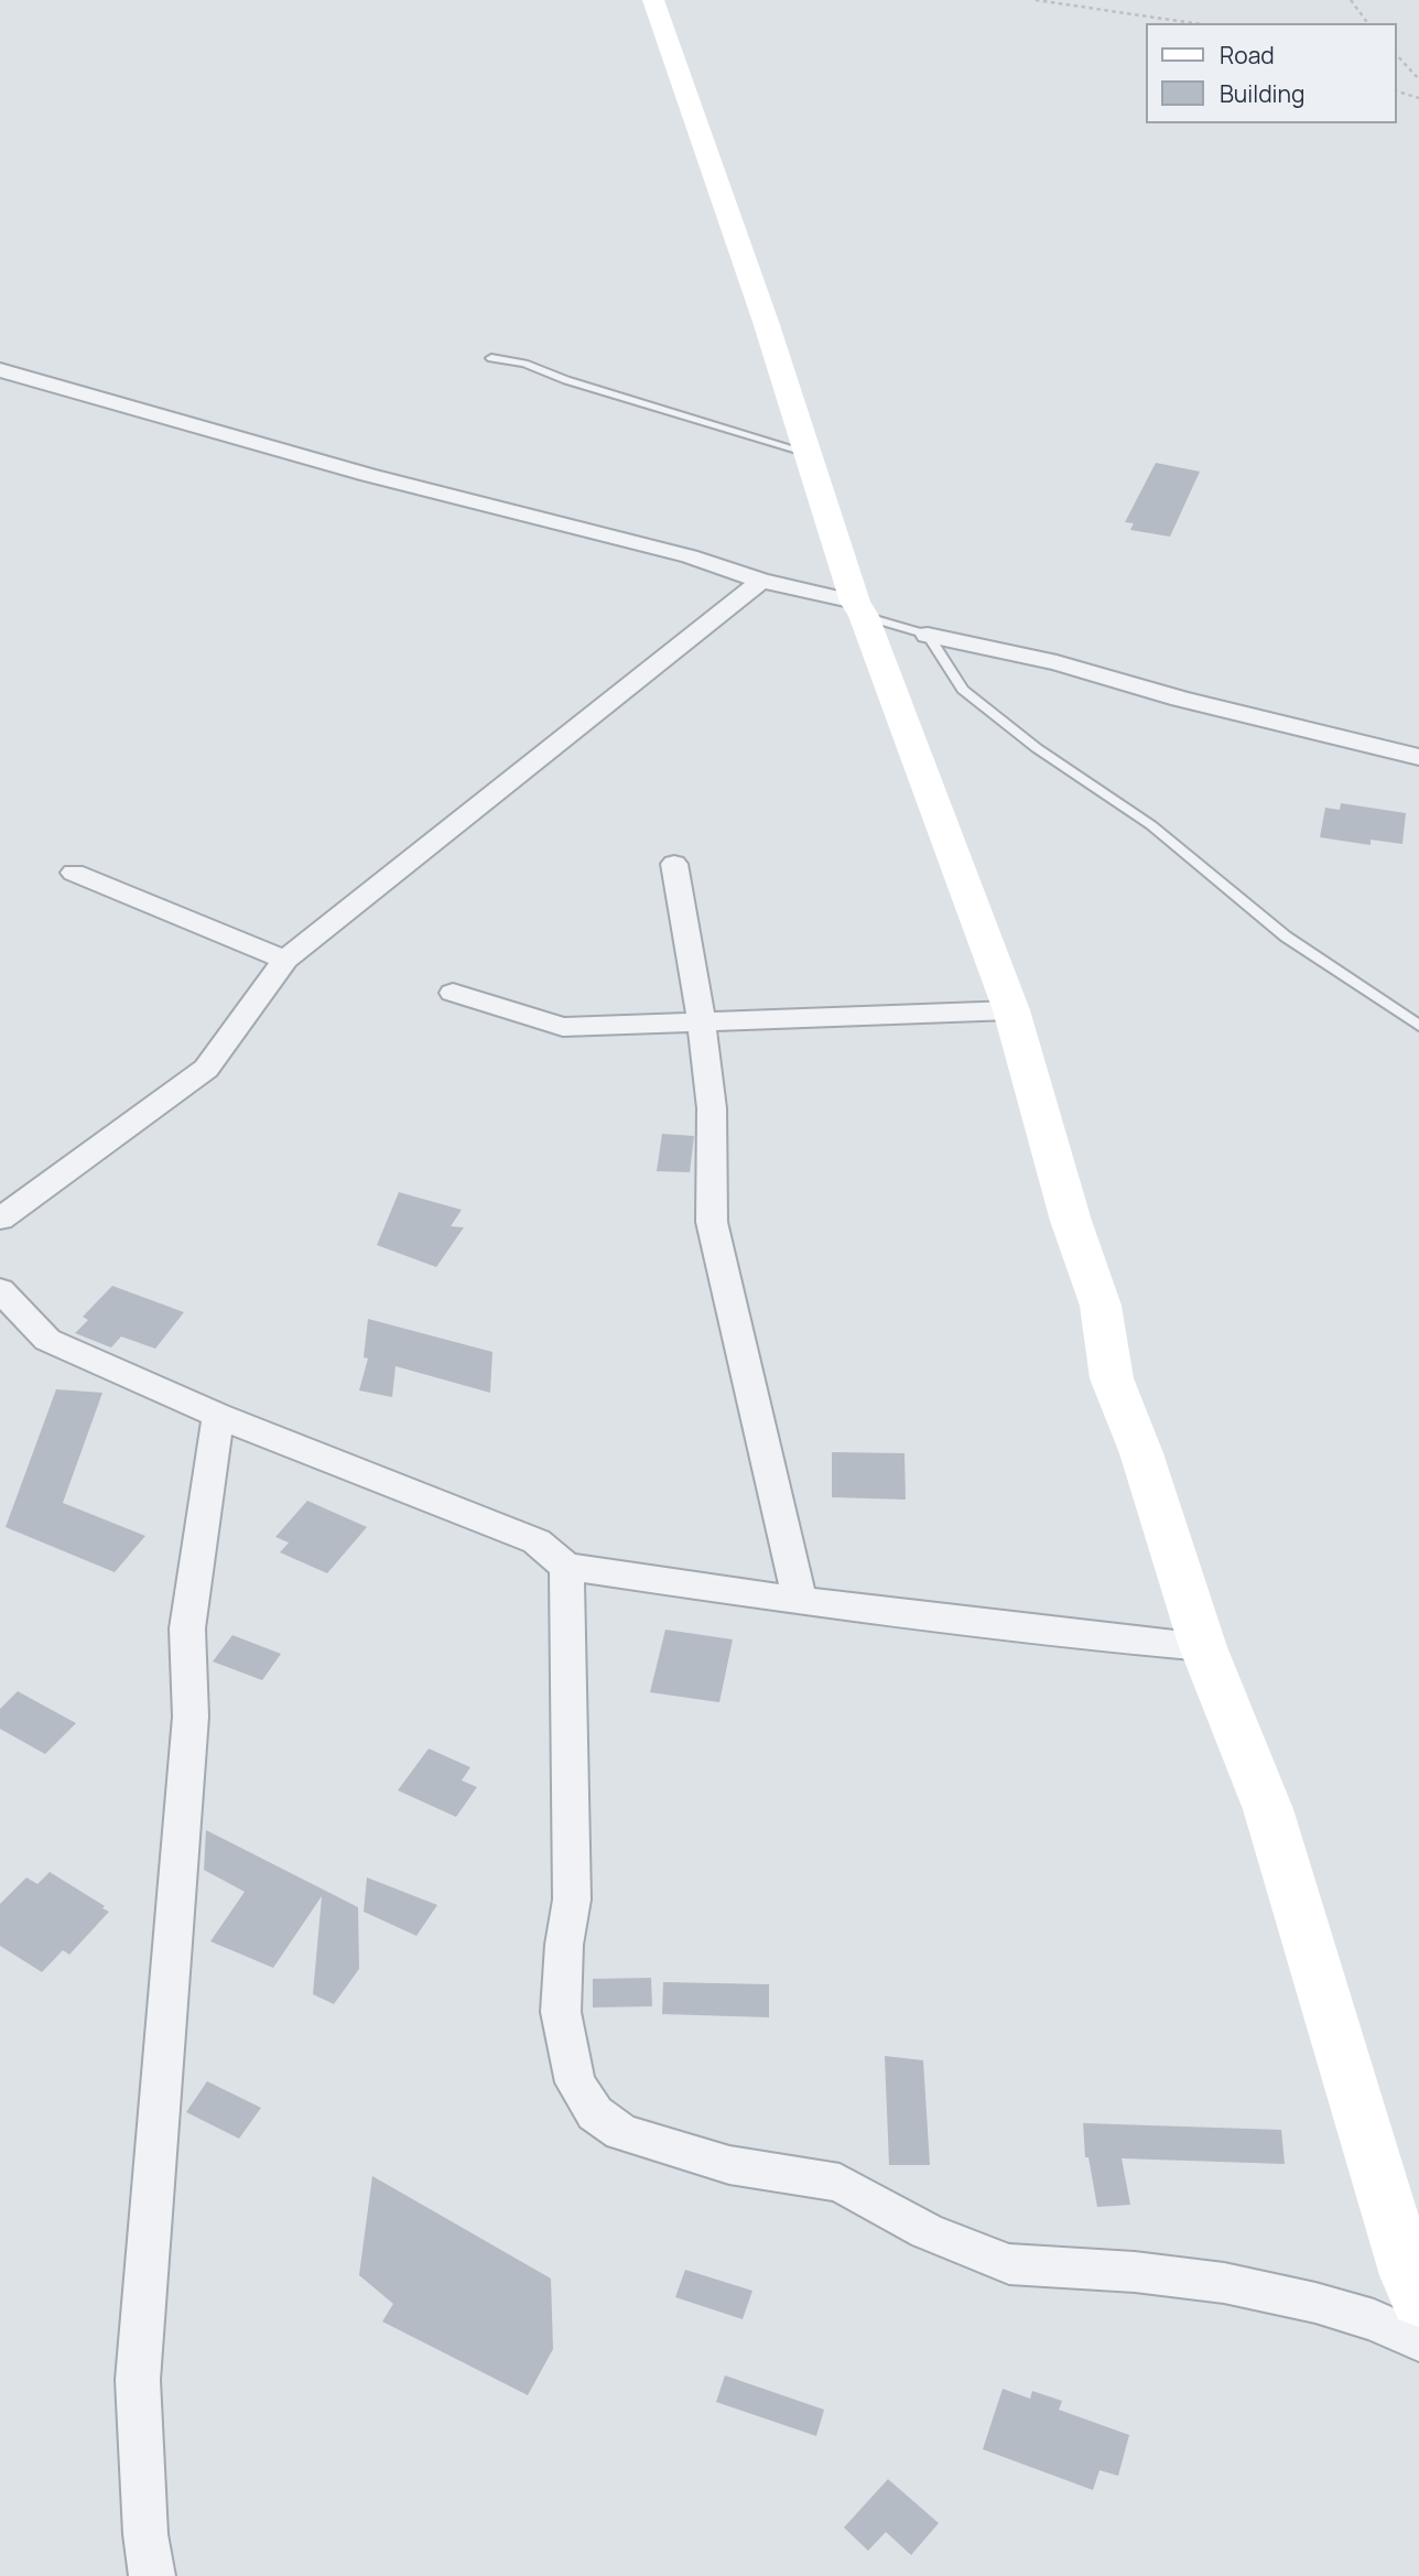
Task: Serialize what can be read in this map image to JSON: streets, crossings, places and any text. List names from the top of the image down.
{
  "legend": ["Road", "Building"]
}
